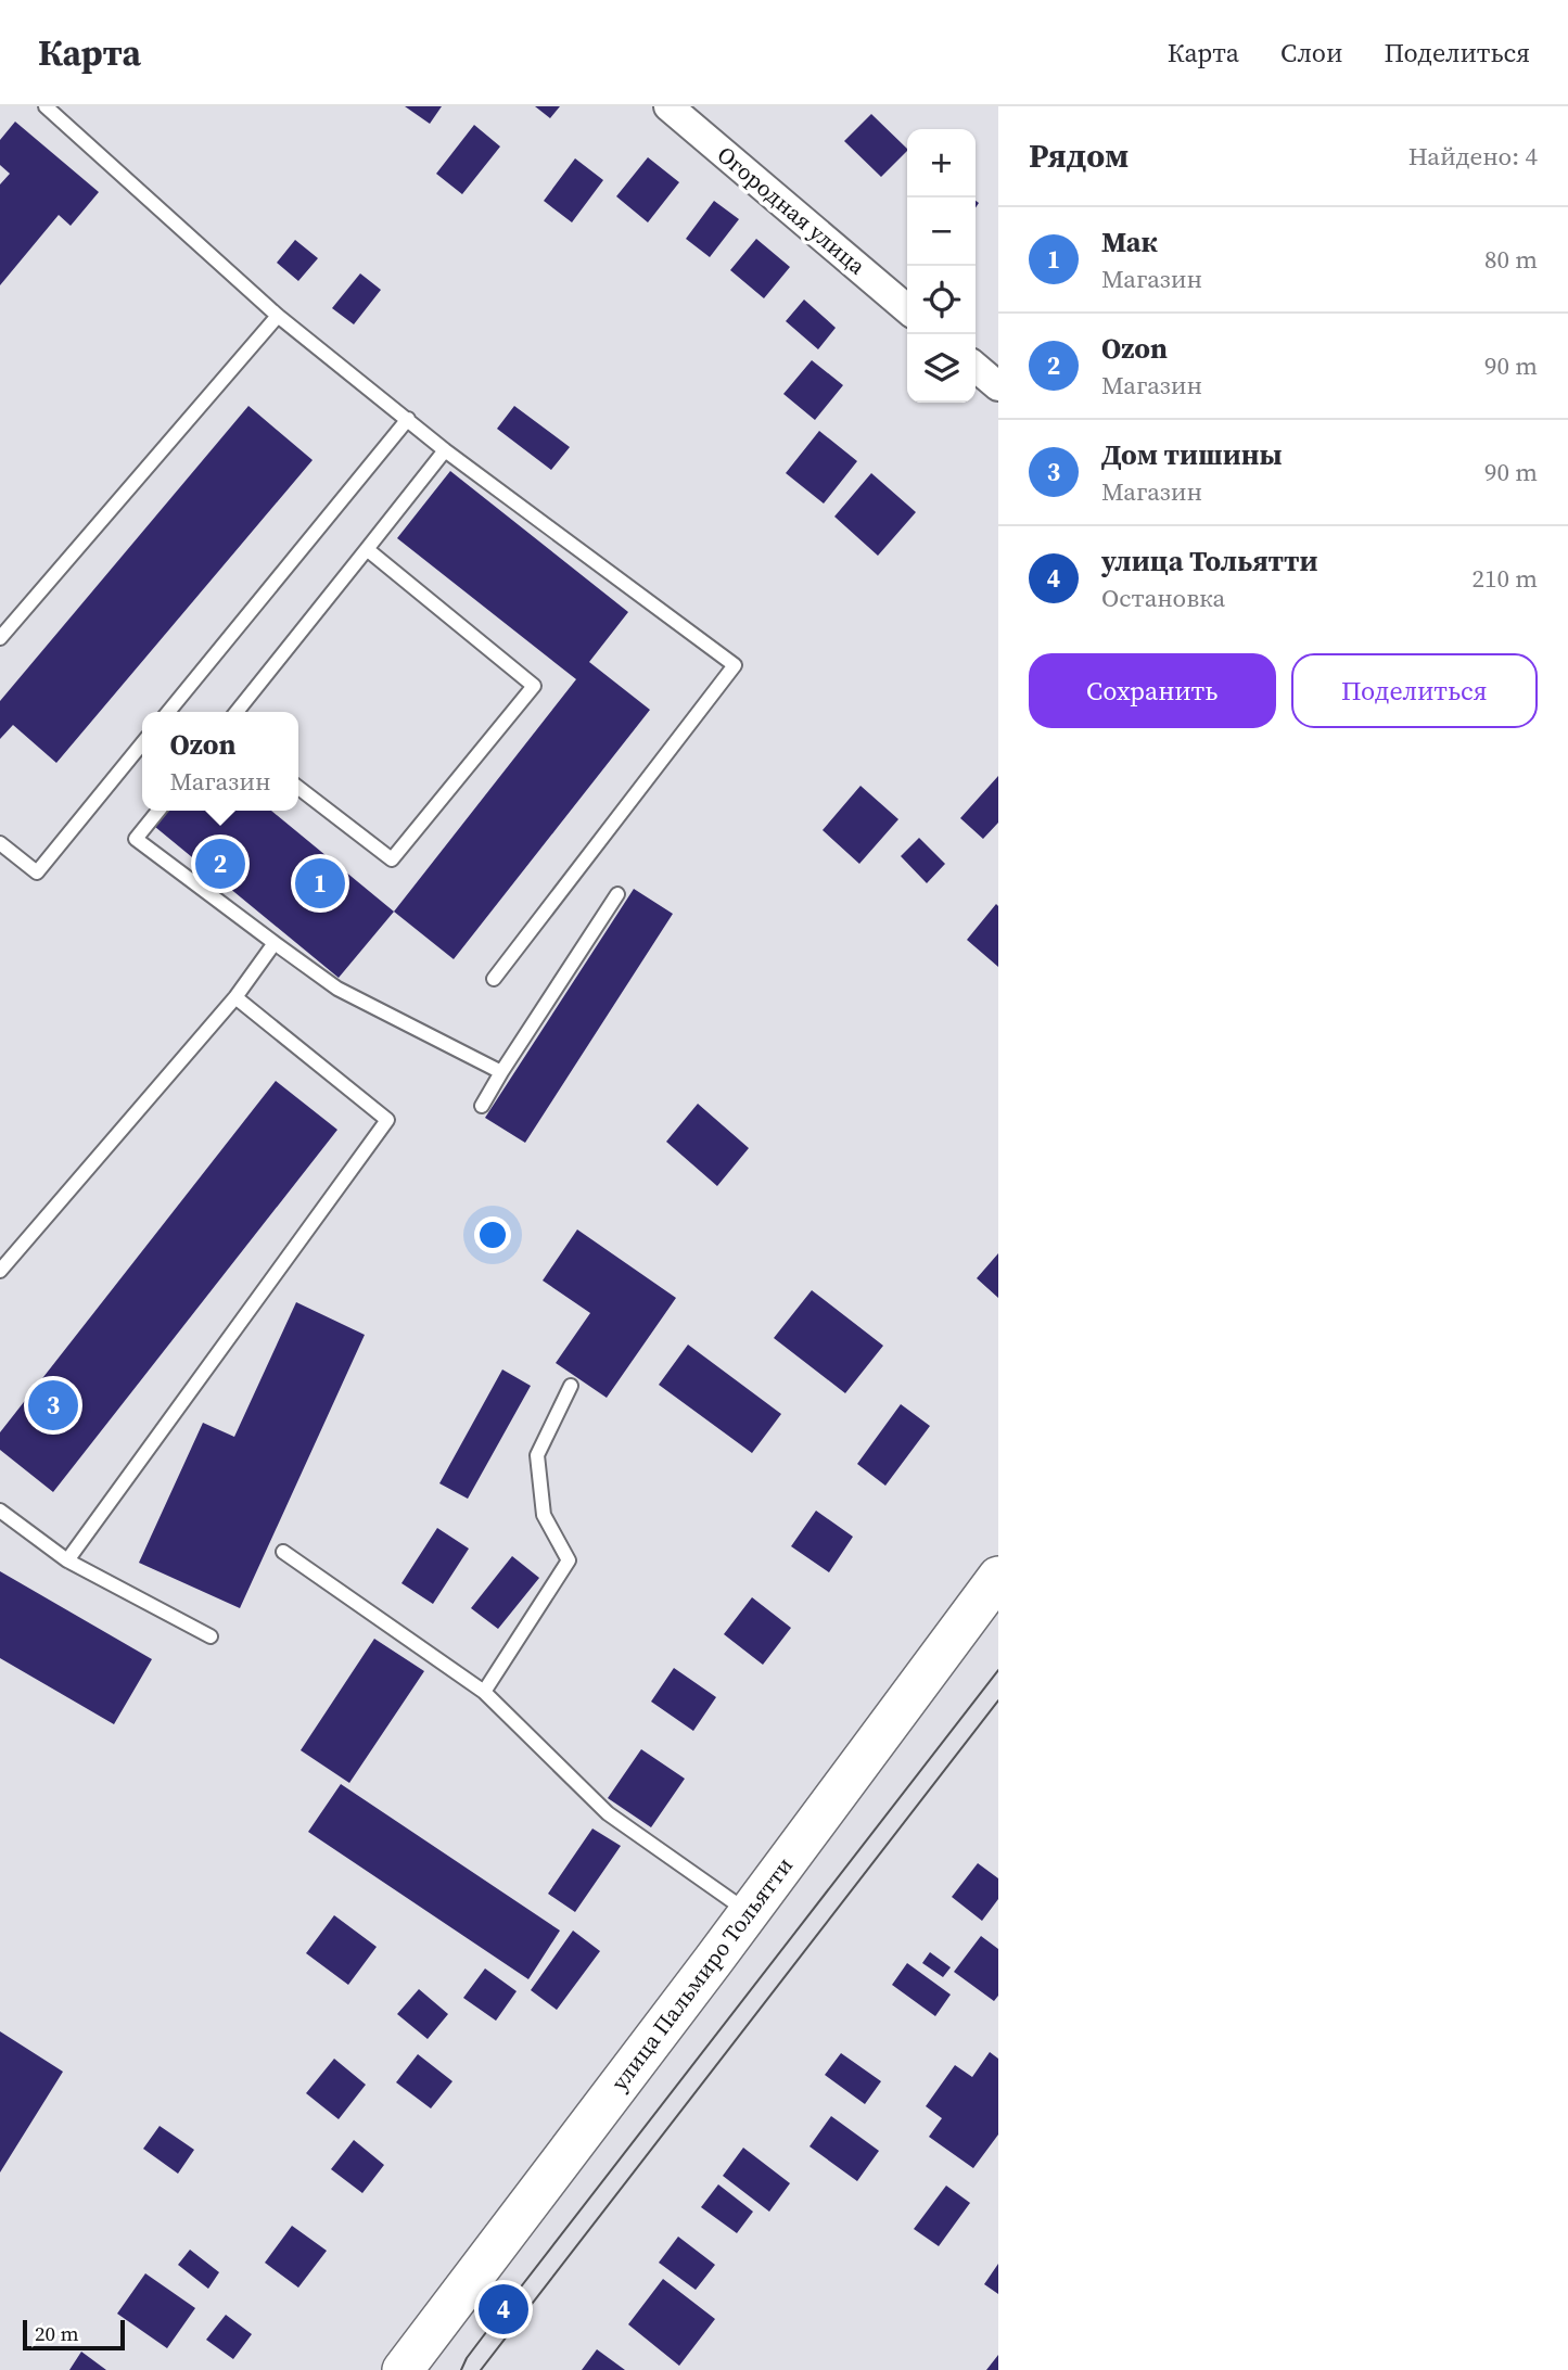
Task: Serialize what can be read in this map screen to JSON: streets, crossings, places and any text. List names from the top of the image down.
{
  "streets": {
    "street": ["Огородная улица", "улица Пальмиро Тольятти"]
  },
  "scale_bar": "20 m",
  "page": {
    "header": "Карта",
    "nav": ["Карта", "Слои", "Поделиться"],
    "heading": ["Рядом", "Найдено: 4"],
    "map_buttons": ["+", "−"],
    "list": [
      {
        "mark": "1",
        "name": "Мак",
        "note": "Магазин",
        "value": "80 m"
      },
      {
        "mark": "2",
        "name": "Ozon",
        "note": "Магазин",
        "value": "90 m"
      },
      {
        "mark": "3",
        "name": "Дом тишины",
        "note": "Магазин",
        "value": "90 m"
      },
      {
        "mark": "4",
        "name": "улица Тольятти",
        "note": "Остановка",
        "value": "210 m"
      }
    ],
    "buttons": ["Сохранить", "Поделиться"],
    "popup": ["Ozon", "Магазин"],
    "pins": [
      "2",
      "1",
      "3",
      "4"
    ],
    "scale": "20 m"
  }
}
